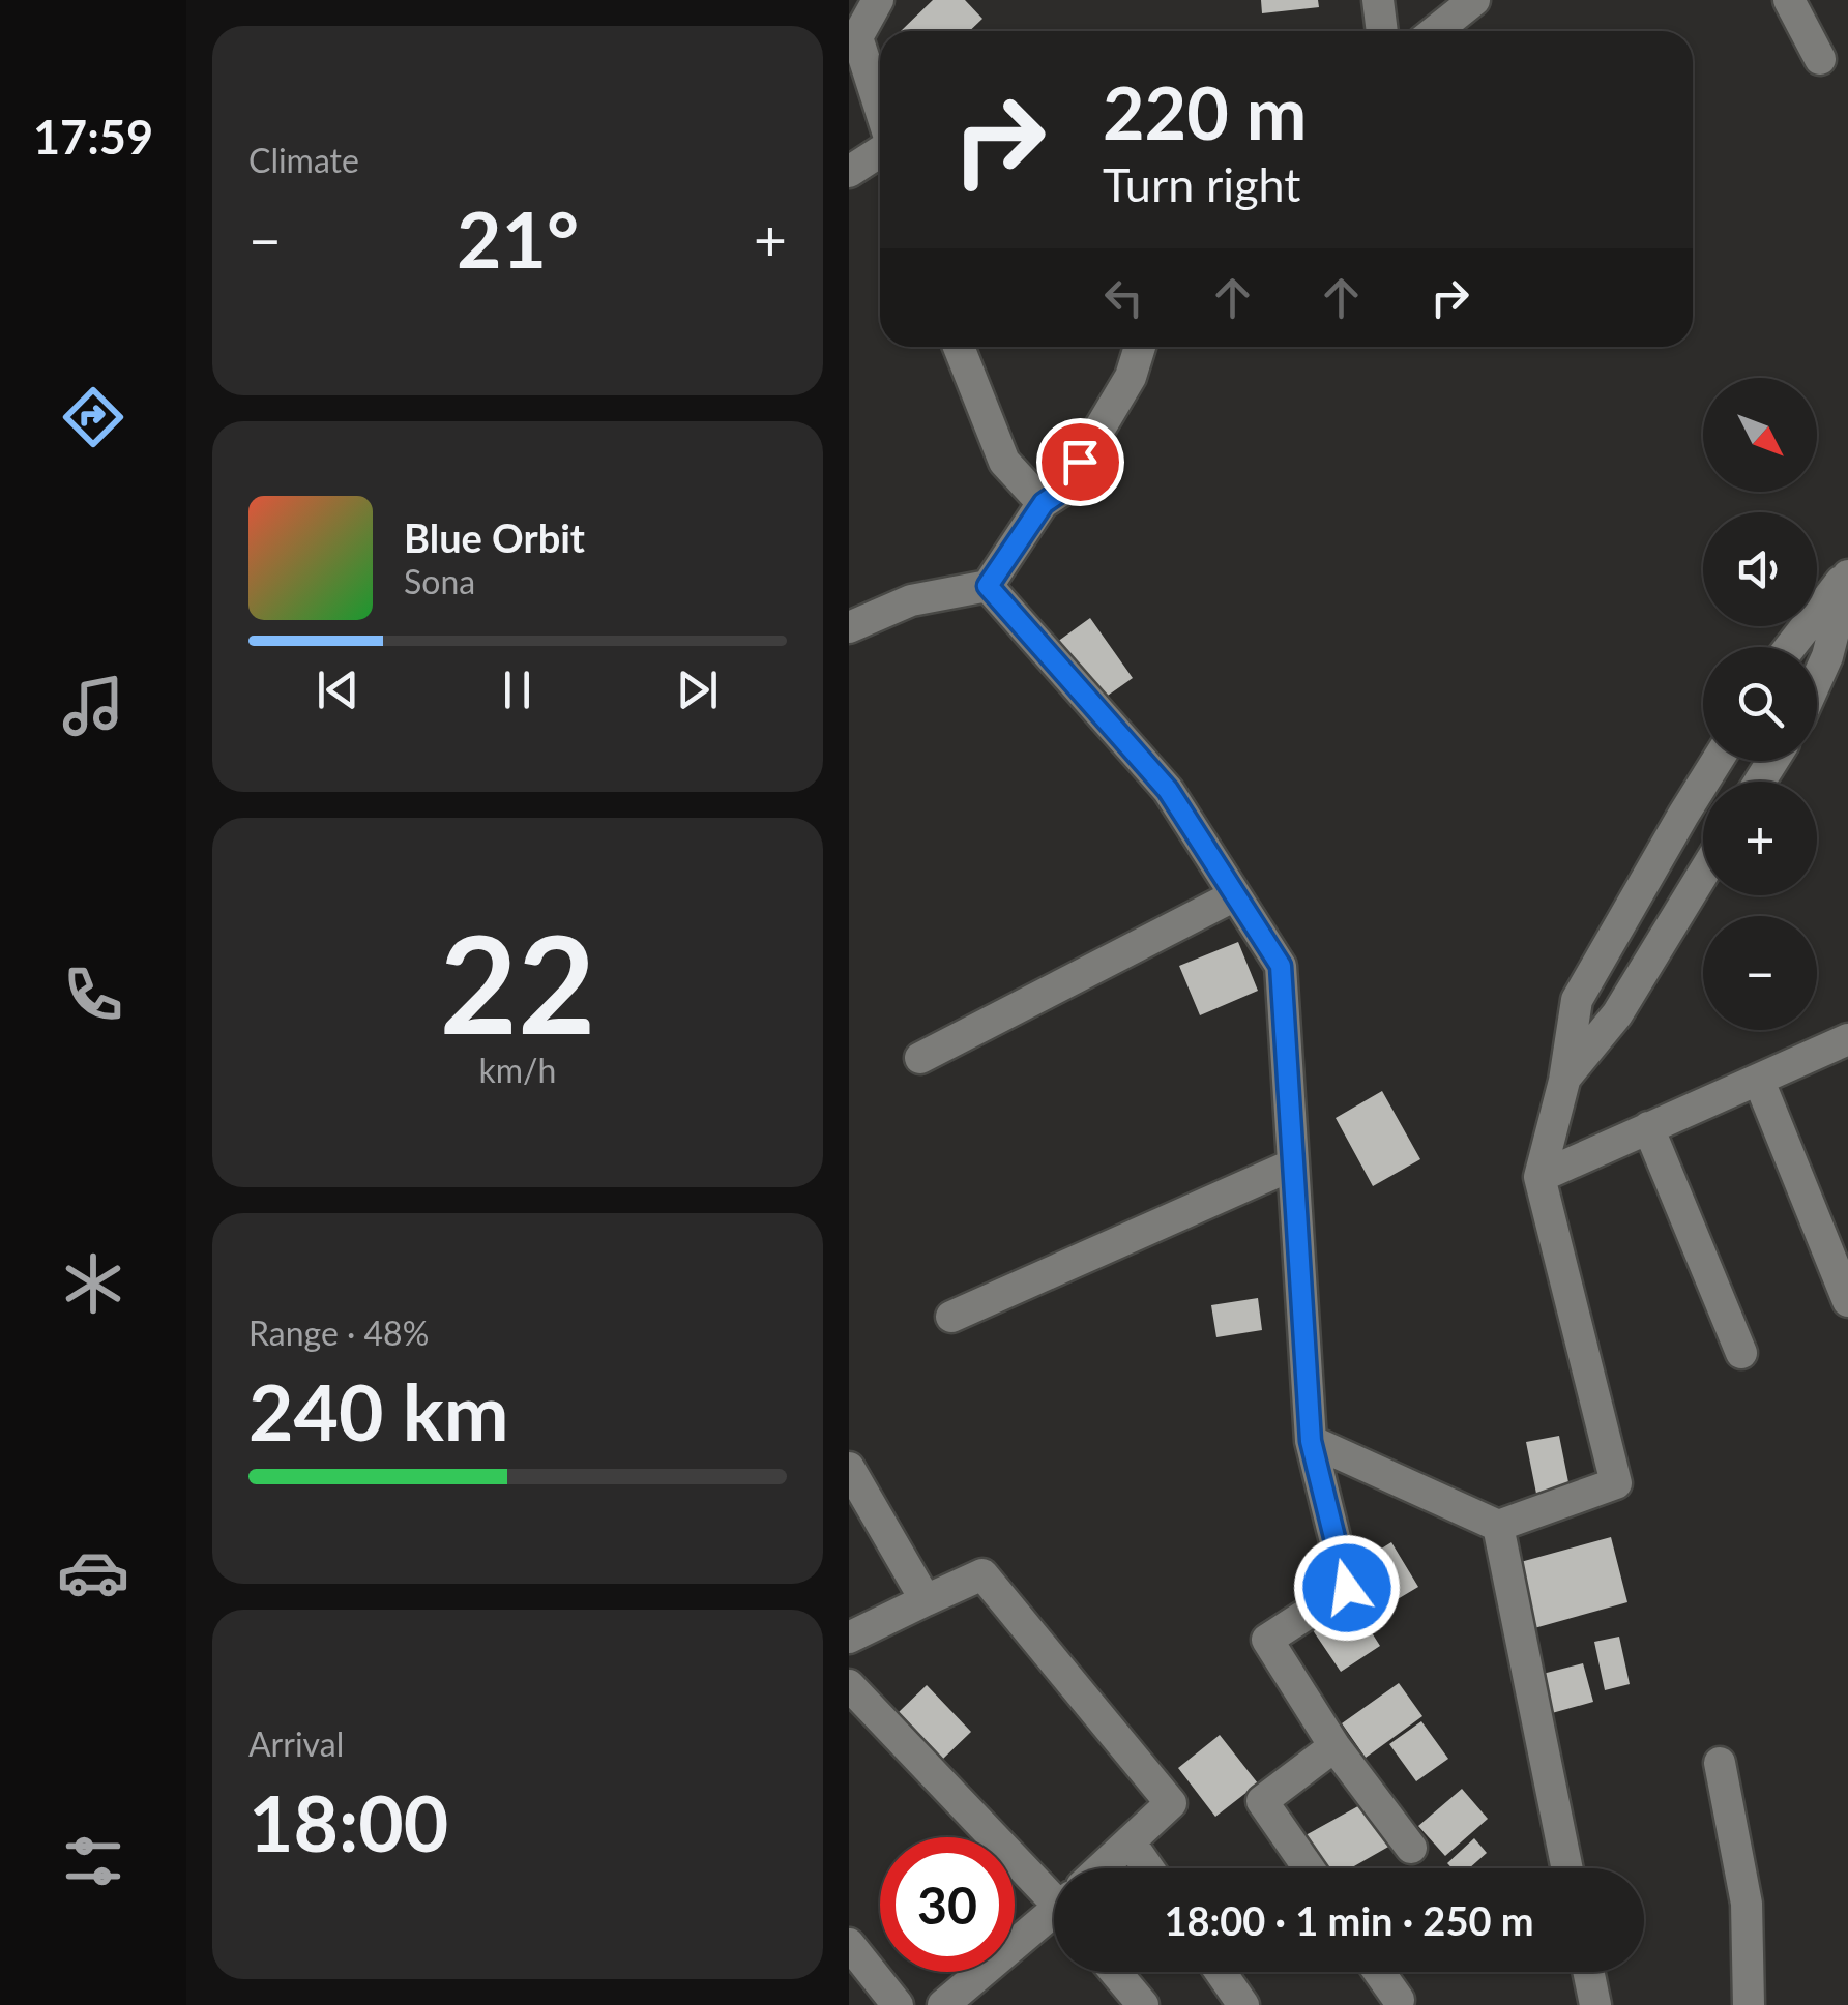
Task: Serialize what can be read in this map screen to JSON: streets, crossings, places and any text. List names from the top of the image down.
{
  "north": "bottom right",
  "page": {
    "tabs": "17:59",
    "tile": [
      "Climate",
      ["22", "km/h"],
      ["Range · 48%", "240 km"],
      ["Arrival", "18:00"]
    ],
    "turn": ["220 m", "Turn right"],
    "heat": ["−", "21°", "+"],
    "map_buttons": ["+", "−"],
    "song": ["Blue Orbit", "Sona"],
    "limit": "30",
    "trip": "18:00 · 1 min · 250 m"
  }
}
